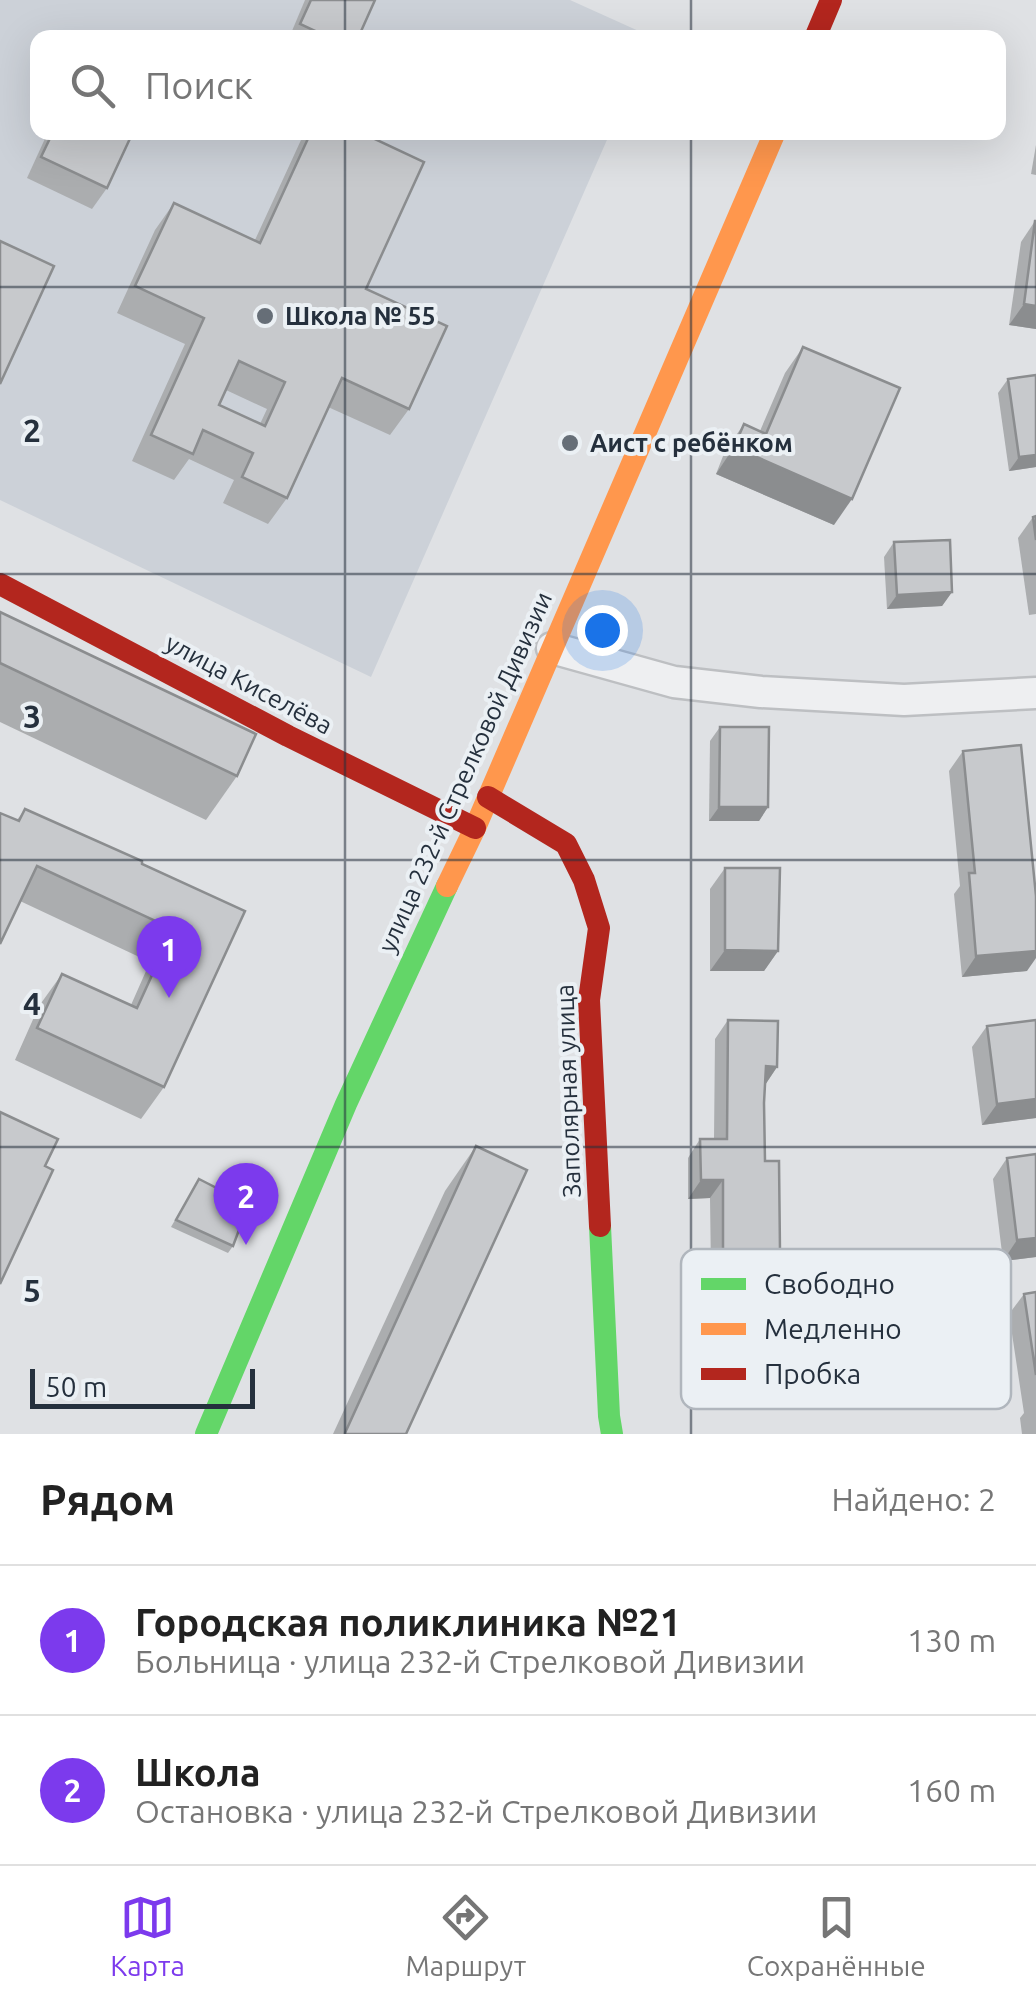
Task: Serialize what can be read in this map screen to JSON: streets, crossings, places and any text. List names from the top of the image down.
{
  "streets": {
    "street": ["улица Киселёва", "улица 232-й Стрелковой Дивизии", "Заполярная улица"]
  },
  "crossings": [
    ["улица Киселёва", "улица 232-й Стрелковой Дивизии"],
    ["улица 232-й Стрелковой Дивизии", "Заполярная улица"]
  ],
  "places": ["Школа № 55", "Аист с ребёнком"],
  "legend": ["Свободно", "Медленно", "Пробка"],
  "scale_bar": "50 m",
  "page": {
    "search": "Поиск",
    "pins": ["1", "2"],
    "scale": "50 m",
    "heading": ["Рядом", "Найдено: 2"],
    "list": [
      {
        "mark": "1",
        "name": "Городская поликлиника №21",
        "note": "Больница · улица 232-й Стрелковой Дивизии",
        "value": "130 m"
      },
      {
        "mark": "2",
        "name": "Школа",
        "note": "Остановка · улица 232-й Стрелковой Дивизии",
        "value": "160 m"
      }
    ],
    "nav": ["Карта", "Маршрут", "Сохранённые"]
  },
  "grid": {
    "rows": [
      "2",
      "3",
      "4",
      "5"
    ]
  }
}
